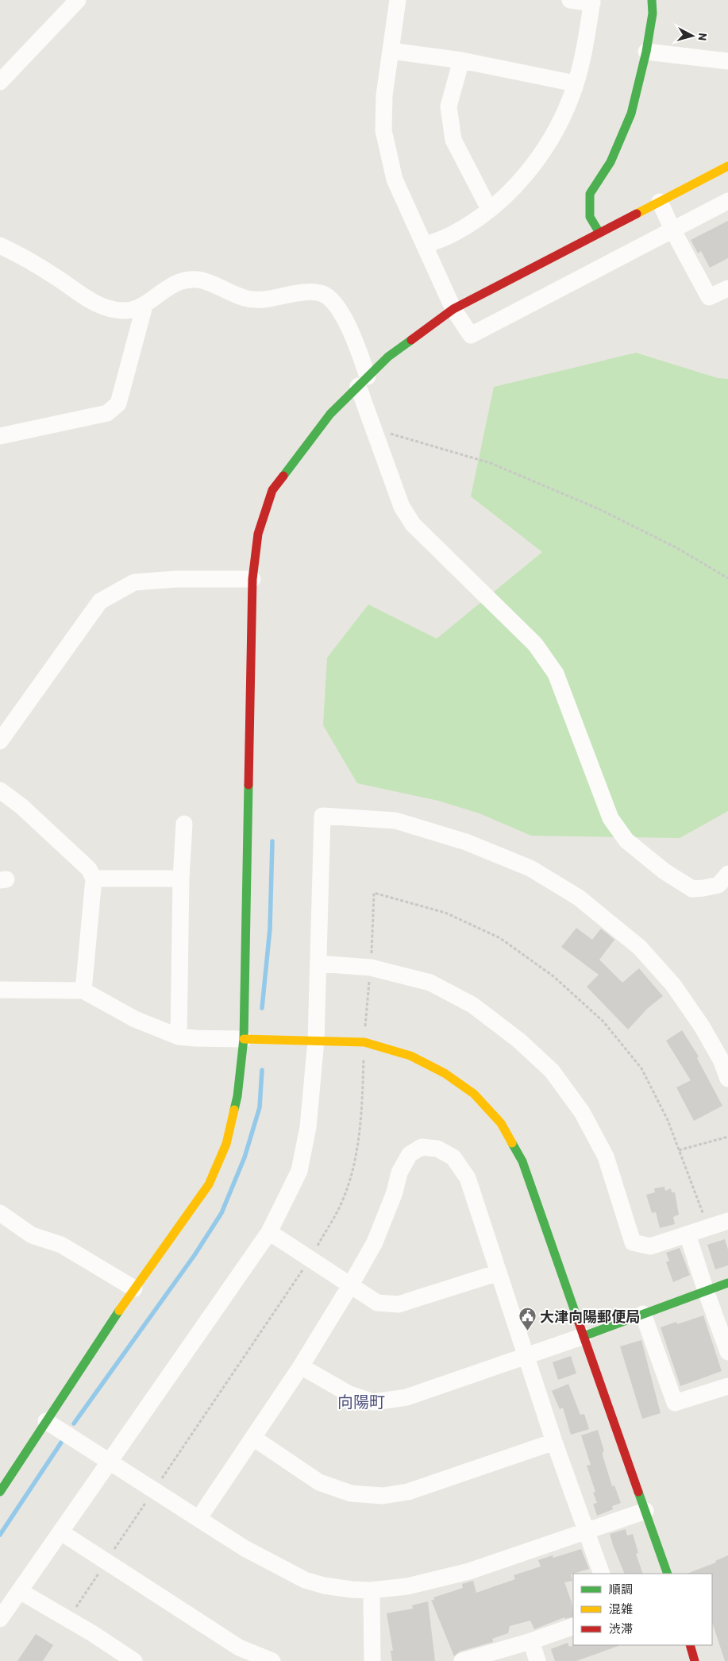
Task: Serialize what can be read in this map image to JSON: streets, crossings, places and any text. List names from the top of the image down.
{
  "districts": ["向陽町"],
  "places": {
    "public building": ["大津向陽郵便局"]
  },
  "legend": ["順調", "混雑", "渋滞"],
  "north": "right"
}
